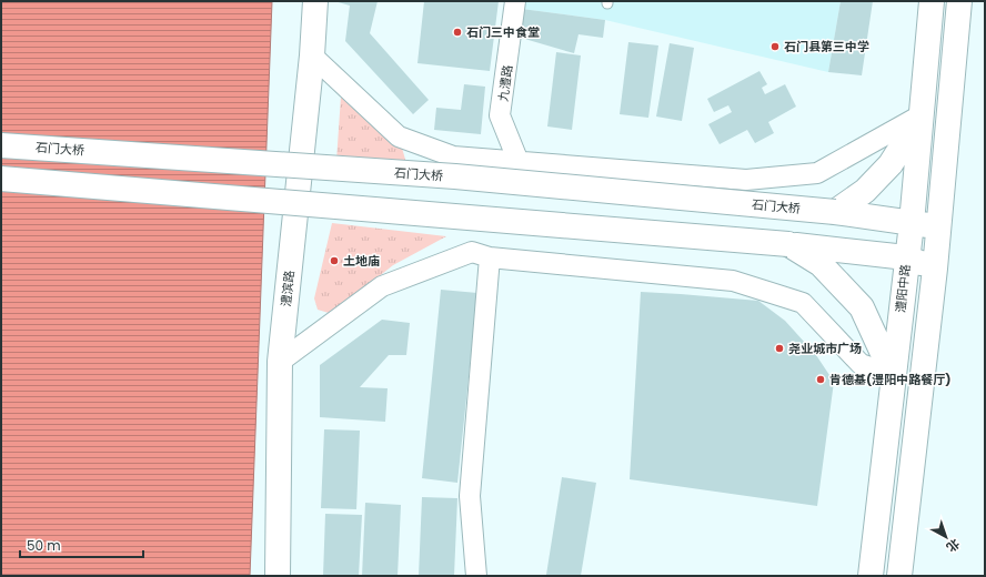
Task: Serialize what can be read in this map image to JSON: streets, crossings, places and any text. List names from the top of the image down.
{
  "streets": {
    "main road": ["石门大桥", "澧滨路", "澧阳中路"],
    "street": ["九澧路"]
  },
  "crossings": [
    ["石门大桥", "澧阳中路"]
  ],
  "places": [
    "石门三中食堂",
    "石门县第三中学",
    "土地庙",
    "尧业城市广场",
    "肯德基(澧阳中路餐厅)"
  ],
  "scale_bar": "50 m",
  "north": "bottom right"
}
